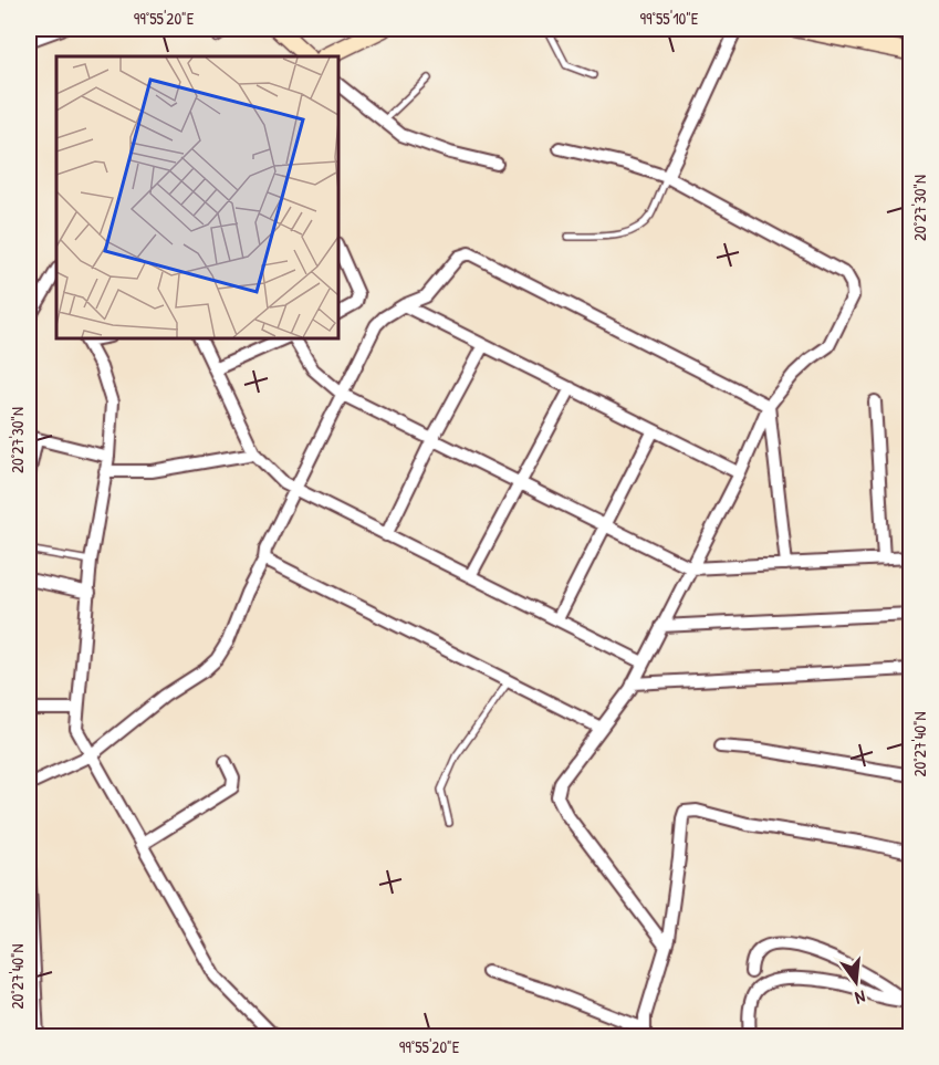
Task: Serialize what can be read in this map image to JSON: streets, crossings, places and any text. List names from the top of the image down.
{
  "north": "bottom",
  "coordinates": [
    "99°55'20\"E",
    "99°55'10\"E",
    "20°27'30\"N",
    "20°27'40\"N"
  ]
}
